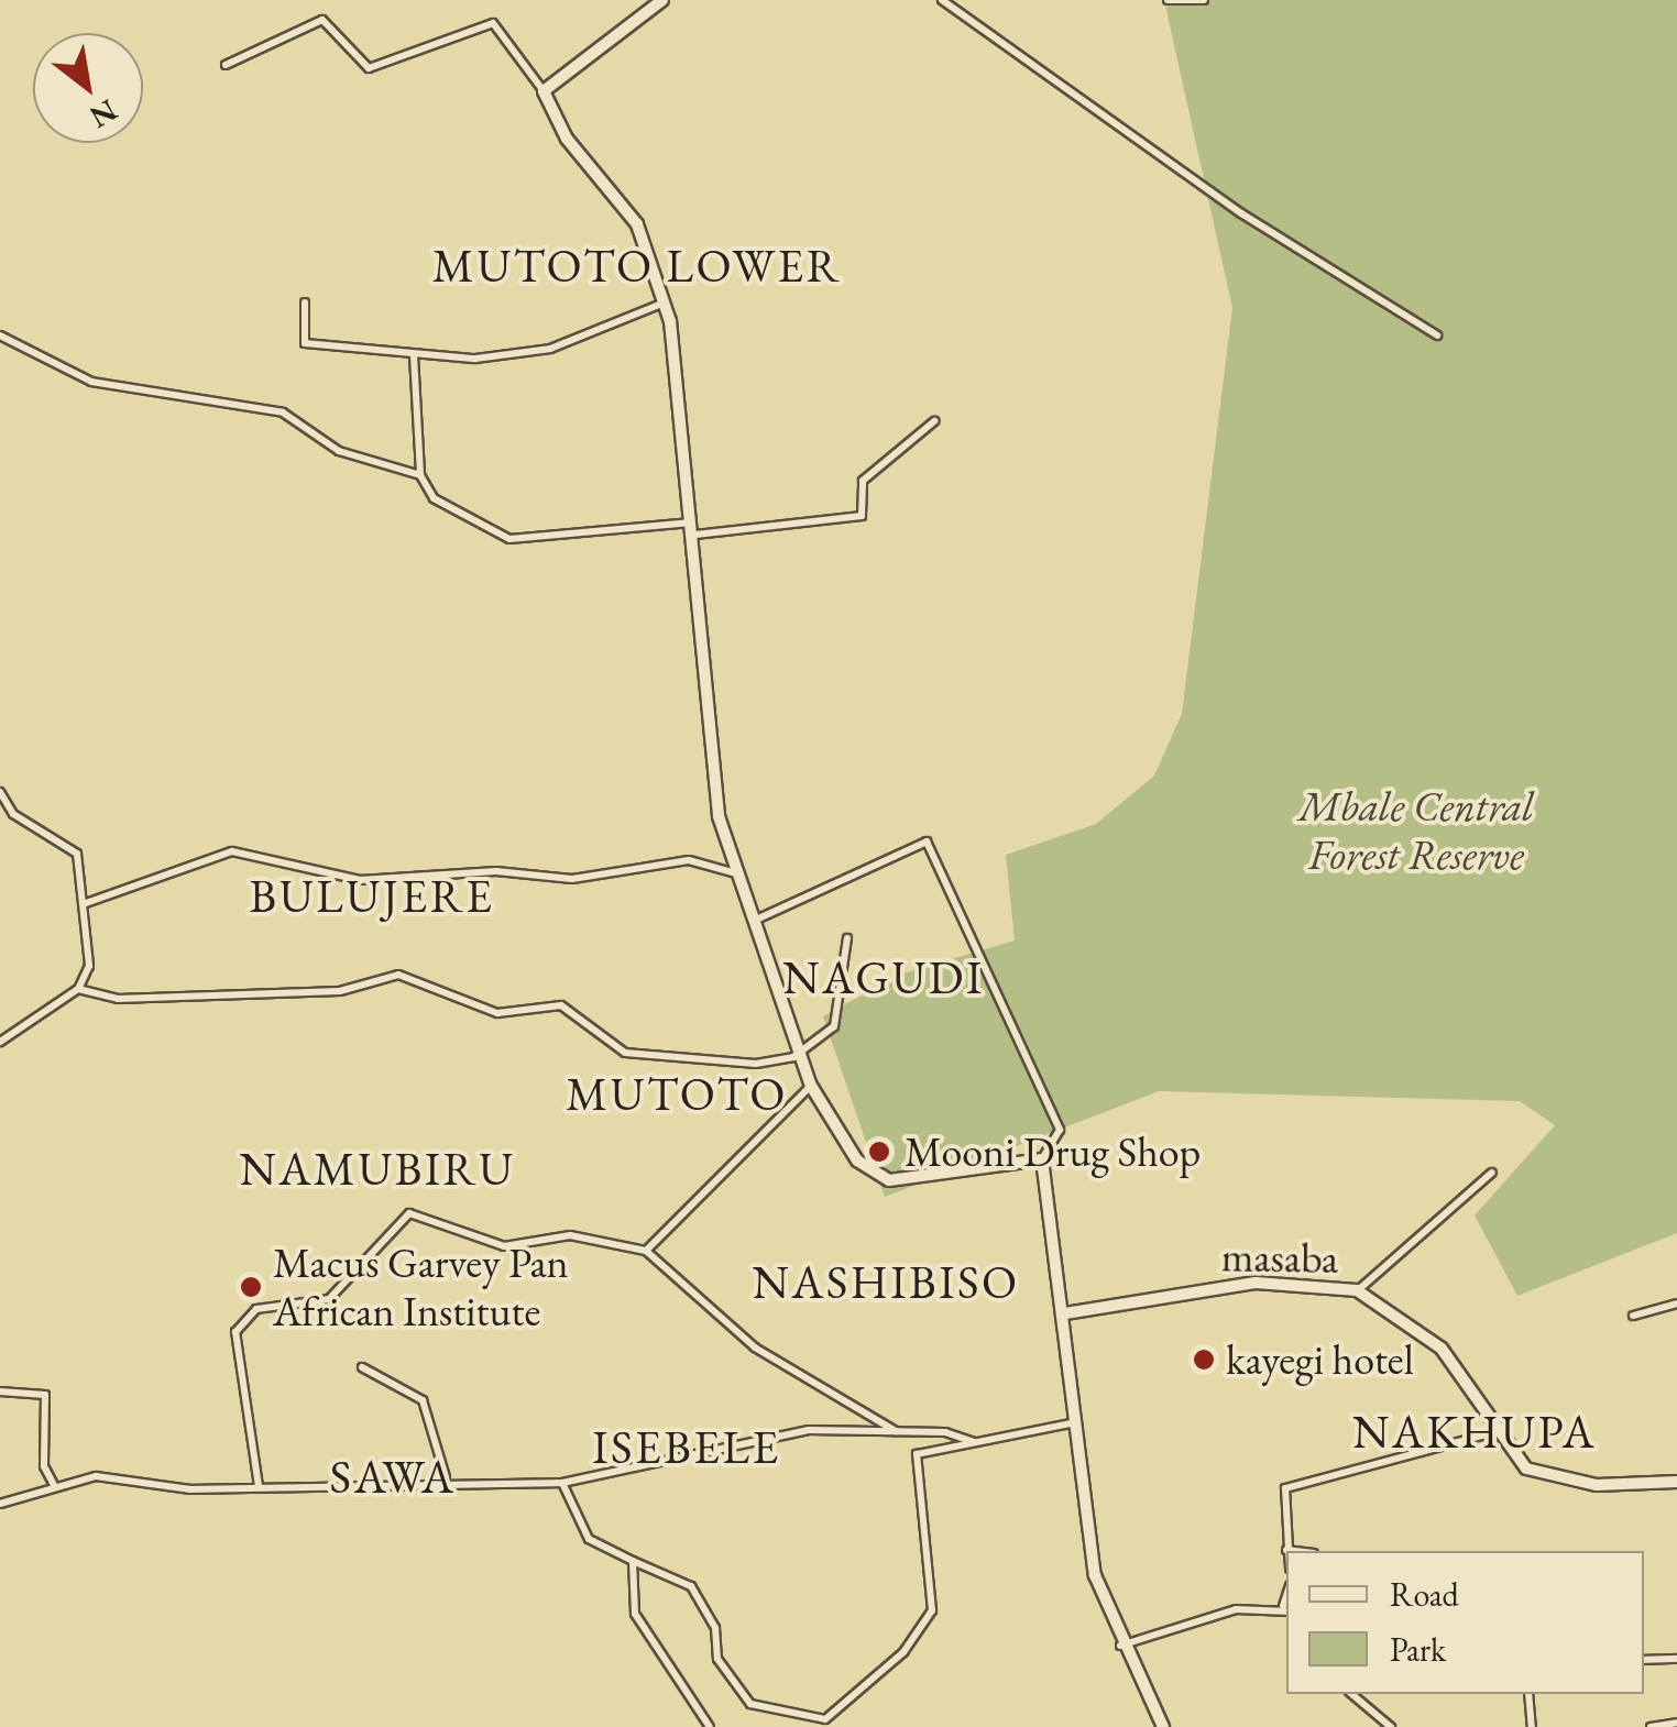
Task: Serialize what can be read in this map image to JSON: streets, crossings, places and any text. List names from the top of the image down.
{
  "streets": {
    "street": ["masaba"]
  },
  "districts": [
    "MUTOTO LOWER",
    "BULUJERE",
    "NAGUDI",
    "MUTOTO",
    "NAMUBIRU",
    "NASHIBISO",
    "NAKHUPA",
    "ISEBELE",
    "SAWA"
  ],
  "parks": ["Mbale Central Forest Reserve"],
  "places": ["Mooni Drug Shop", "Macus Garvey Pan African Institute", "kayegi hotel"],
  "legend": ["Road", "Park"],
  "north": "bottom right"
}
